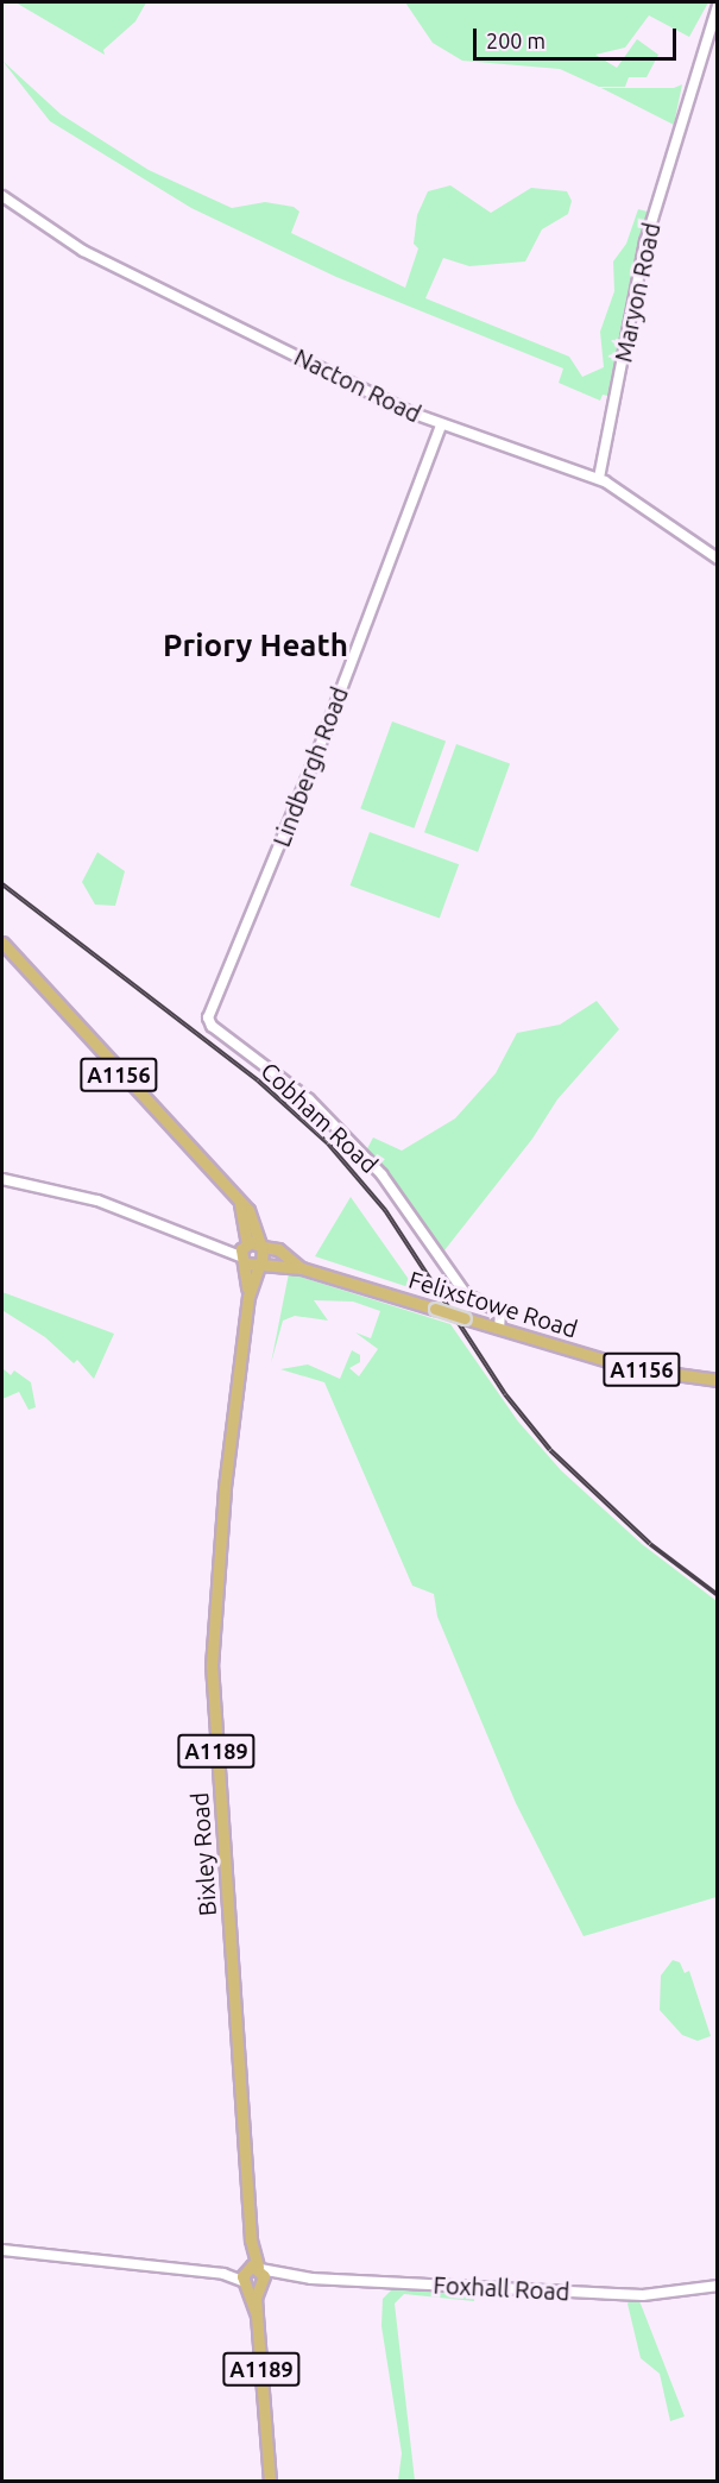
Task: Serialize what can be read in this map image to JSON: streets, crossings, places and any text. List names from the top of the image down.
{
  "streets": {
    "main road": [
      "A1156",
      "Felixstowe Road",
      "A1189",
      "Bixley Road"
    ],
    "street": [
      "Maryon Road",
      "Nacton Road",
      "Lindbergh Road",
      "Cobham Road",
      "Foxhall Road"
    ]
  },
  "crossings": [
    ["Maryon Road", "Nacton Road"],
    ["Nacton Road", "Lindbergh Road"],
    ["Lindbergh Road", "Cobham Road"],
    ["A1156", "Felixstowe Road"],
    ["A1156", "Bixley Road"],
    ["Cobham Road", "Felixstowe Road"],
    ["Felixstowe Road", "Bixley Road"],
    ["A1189", "Bixley Road"],
    ["Bixley Road", "Foxhall Road"]
  ],
  "districts": ["Priory Heath"],
  "scale_bar": "200 m"
}
